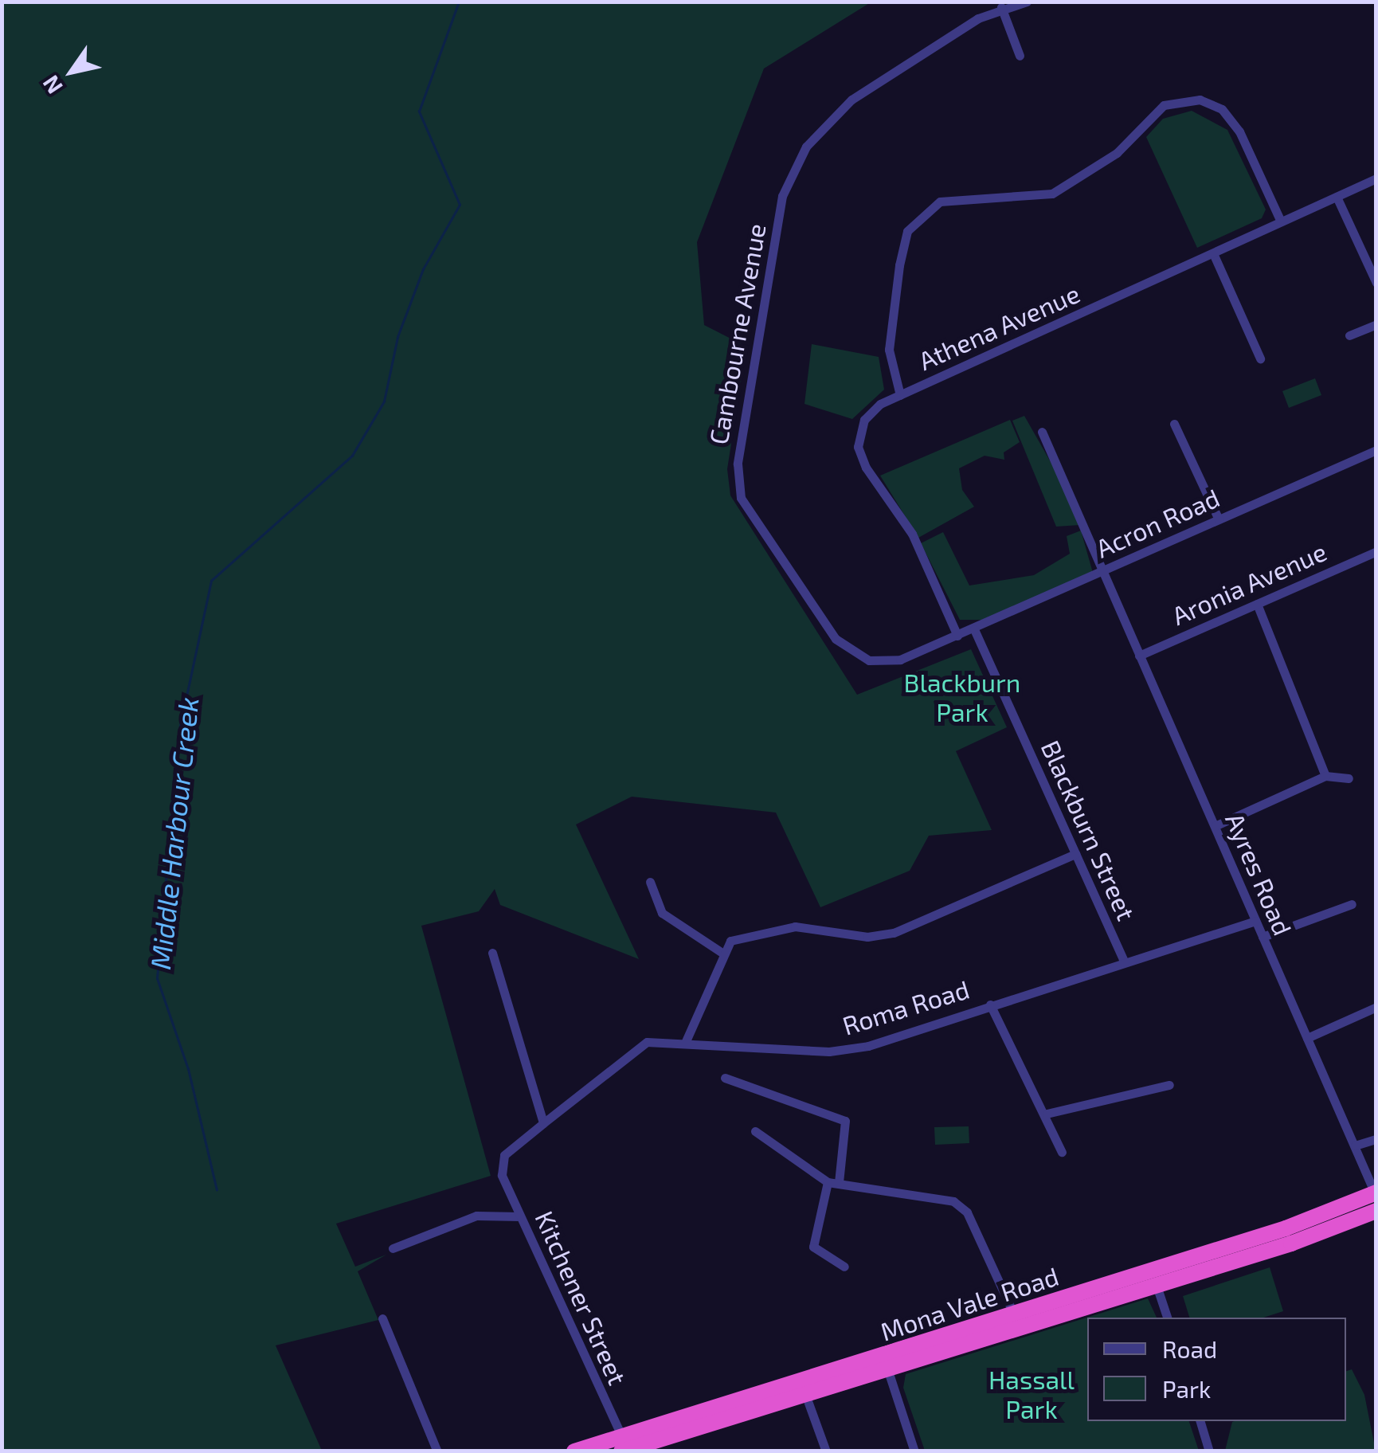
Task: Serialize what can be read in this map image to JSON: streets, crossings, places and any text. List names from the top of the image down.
{
  "streets": {
    "highway": ["Mona Vale Road"],
    "street": [
      "Athena Avenue",
      "Cambourne Avenue",
      "Acron Road",
      "Aronia Avenue",
      "Blackburn Street",
      "Ayres Road",
      "Roma Road",
      "Kitchener Street"
    ]
  },
  "crossings": [
    ["Athena Avenue", "Cambourne Avenue"],
    ["Athena Avenue", "Acron Road"],
    ["Cambourne Avenue", "Acron Road"],
    ["Acron Road", "Blackburn Street"],
    ["Acron Road", "Ayres Road"],
    ["Aronia Avenue", "Ayres Road"],
    ["Blackburn Street", "Roma Road"],
    ["Ayres Road", "Roma Road"],
    ["Ayres Road", "Mona Vale Road"],
    ["Roma Road", "Kitchener Street"],
    ["Kitchener Street", "Mona Vale Road"]
  ],
  "water": ["Middle Harbour Creek"],
  "parks": ["Blackburn Park", "Hassall Park"],
  "legend": ["Road", "Park"],
  "north": "bottom left"
}
